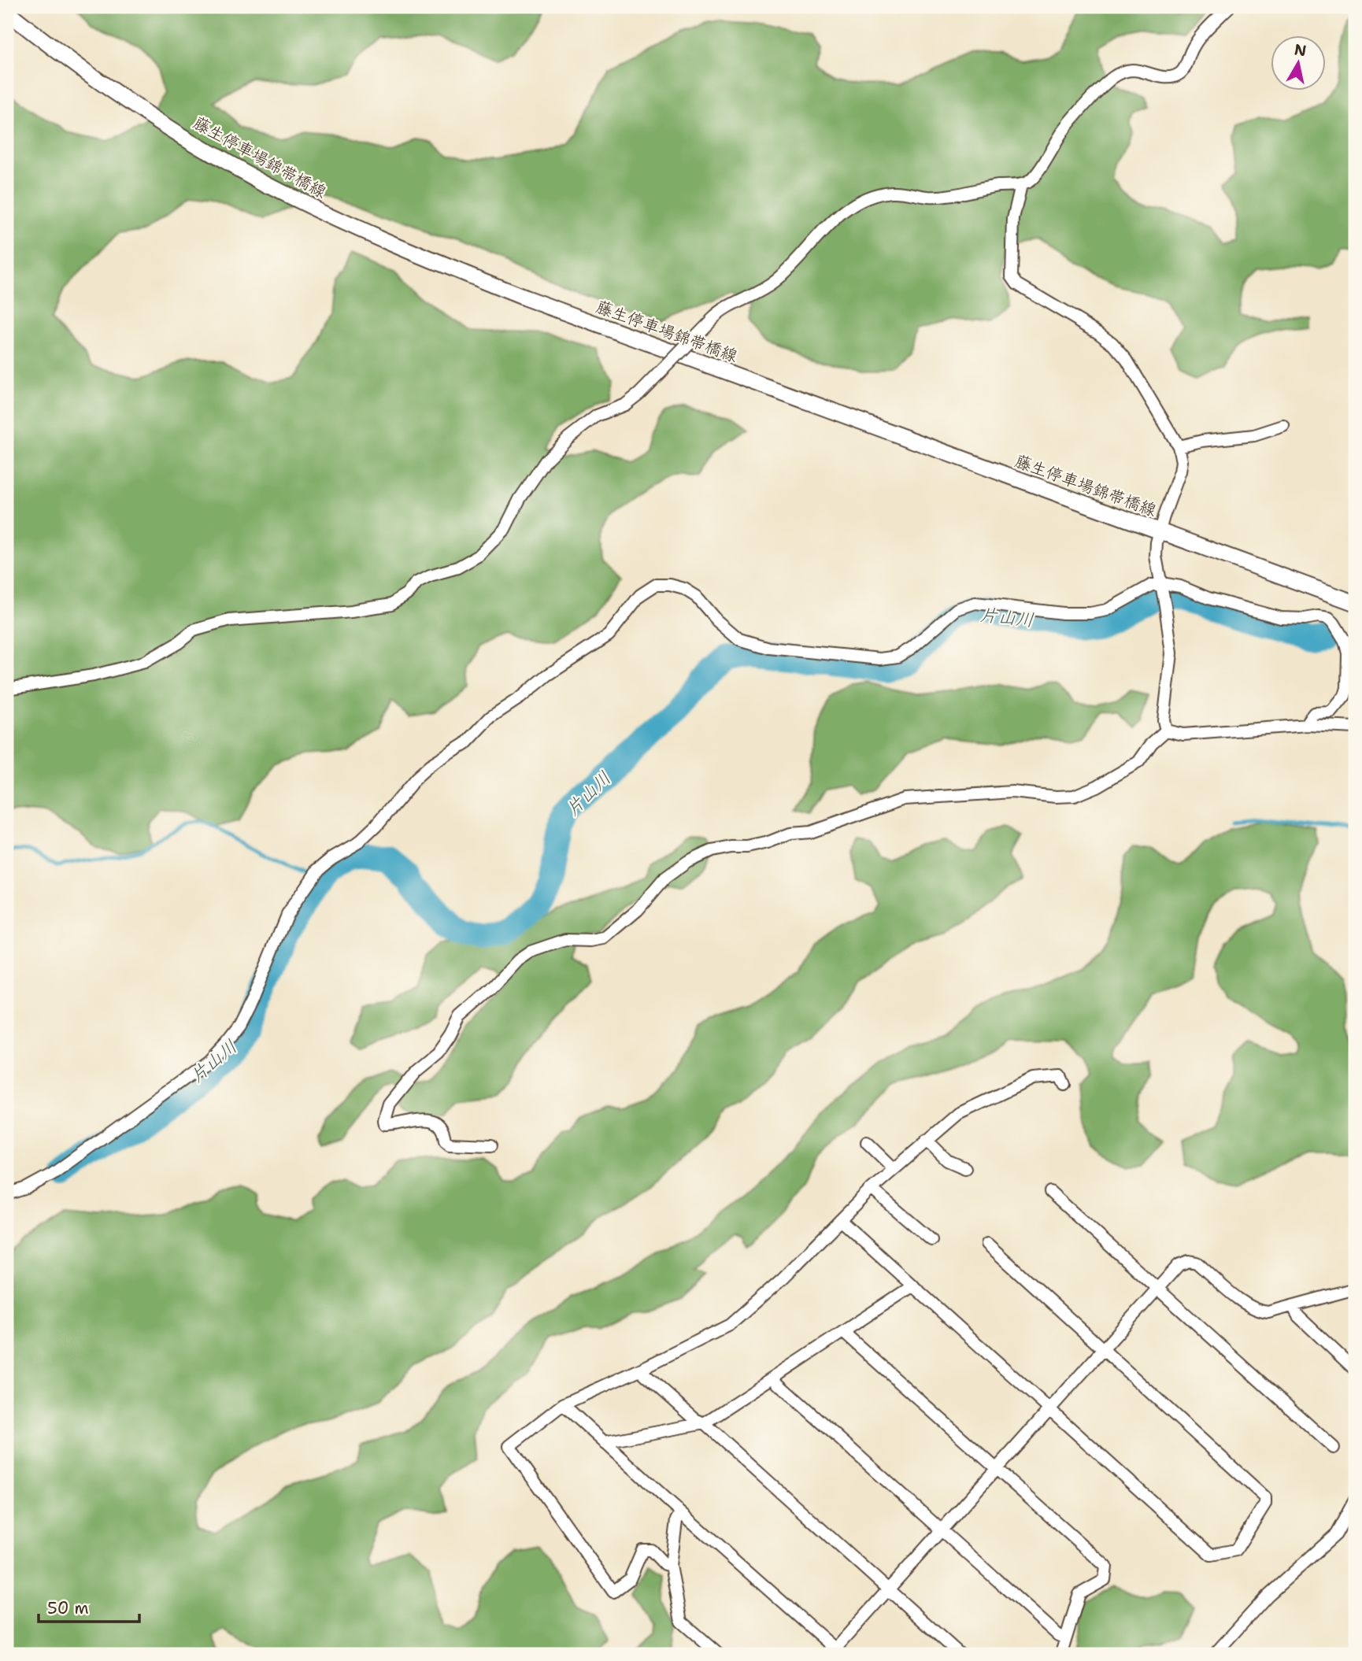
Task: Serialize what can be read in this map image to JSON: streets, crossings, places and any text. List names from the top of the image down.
{
  "streets": {
    "main road": ["藤生停車場錦帯橋線"]
  },
  "water": ["片山川"],
  "scale_bar": "50 m",
  "north": "top"
}
